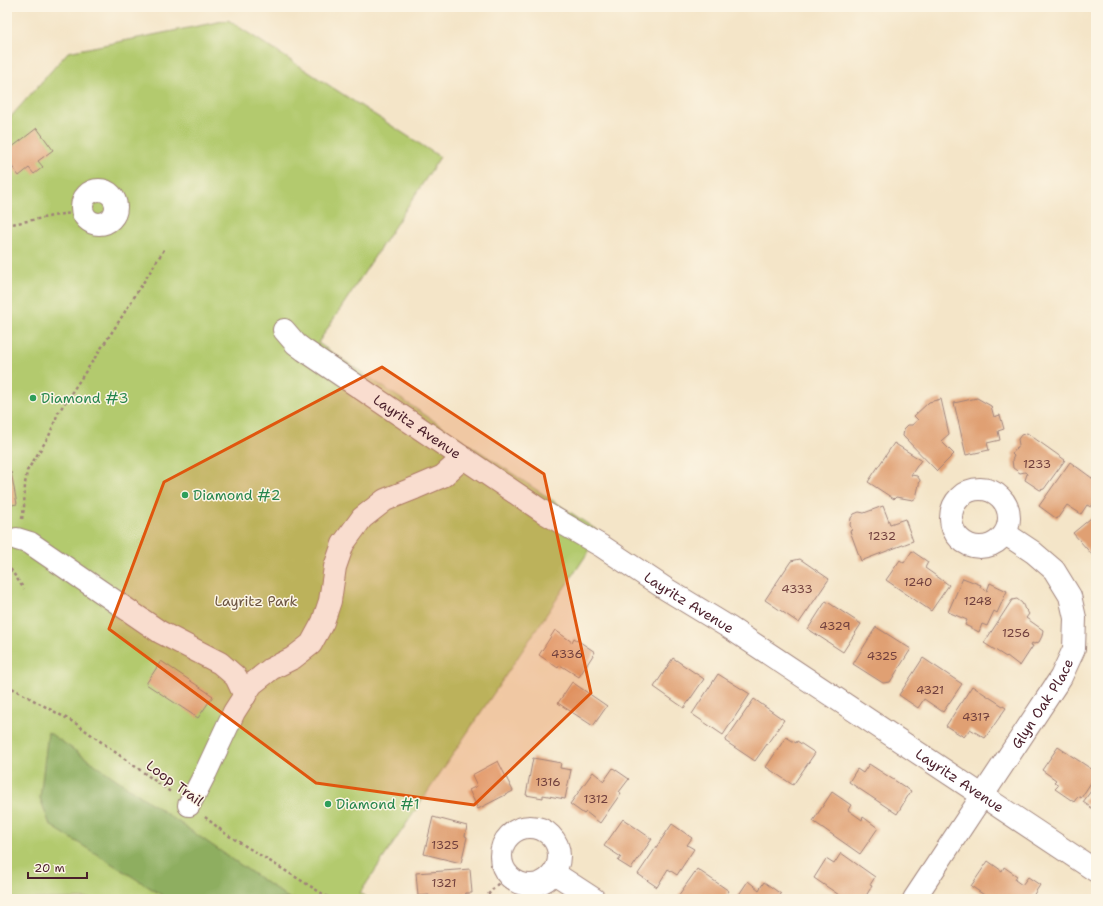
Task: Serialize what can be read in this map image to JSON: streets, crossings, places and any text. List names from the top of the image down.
{
  "streets": {
    "street": ["Layritz Avenue", "Glyn Oak Place"],
    "path": ["Loop Trail"]
  },
  "crossings": [
    ["Layritz Avenue", "Glyn Oak Place"]
  ],
  "parks": ["Layritz Park"],
  "places": ["Diamond #3", "Diamond #2", "Diamond #1"],
  "house_numbers": [
    "1233",
    "1232",
    "1240",
    "4333",
    "1248",
    "4329",
    "1256",
    "4336",
    "4325",
    "4321",
    "4317",
    "1316",
    "1312",
    "1325",
    "1321"
  ],
  "scale_bar": "20 m"
}
